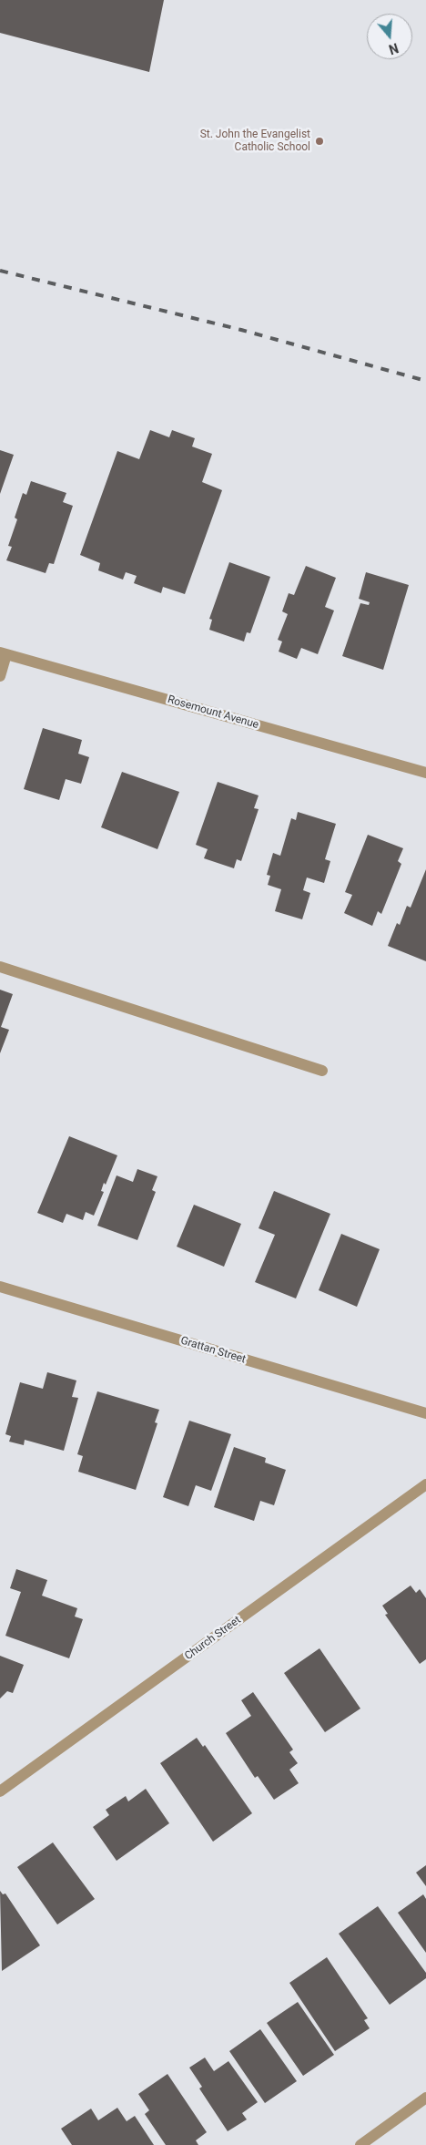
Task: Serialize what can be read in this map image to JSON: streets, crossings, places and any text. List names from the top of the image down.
{
  "streets": {
    "street": ["Rosemount Avenue", "Grattan Street", "Church Street"]
  },
  "places": ["St. John the Evangelist Catholic School"],
  "north": "bottom"
}
